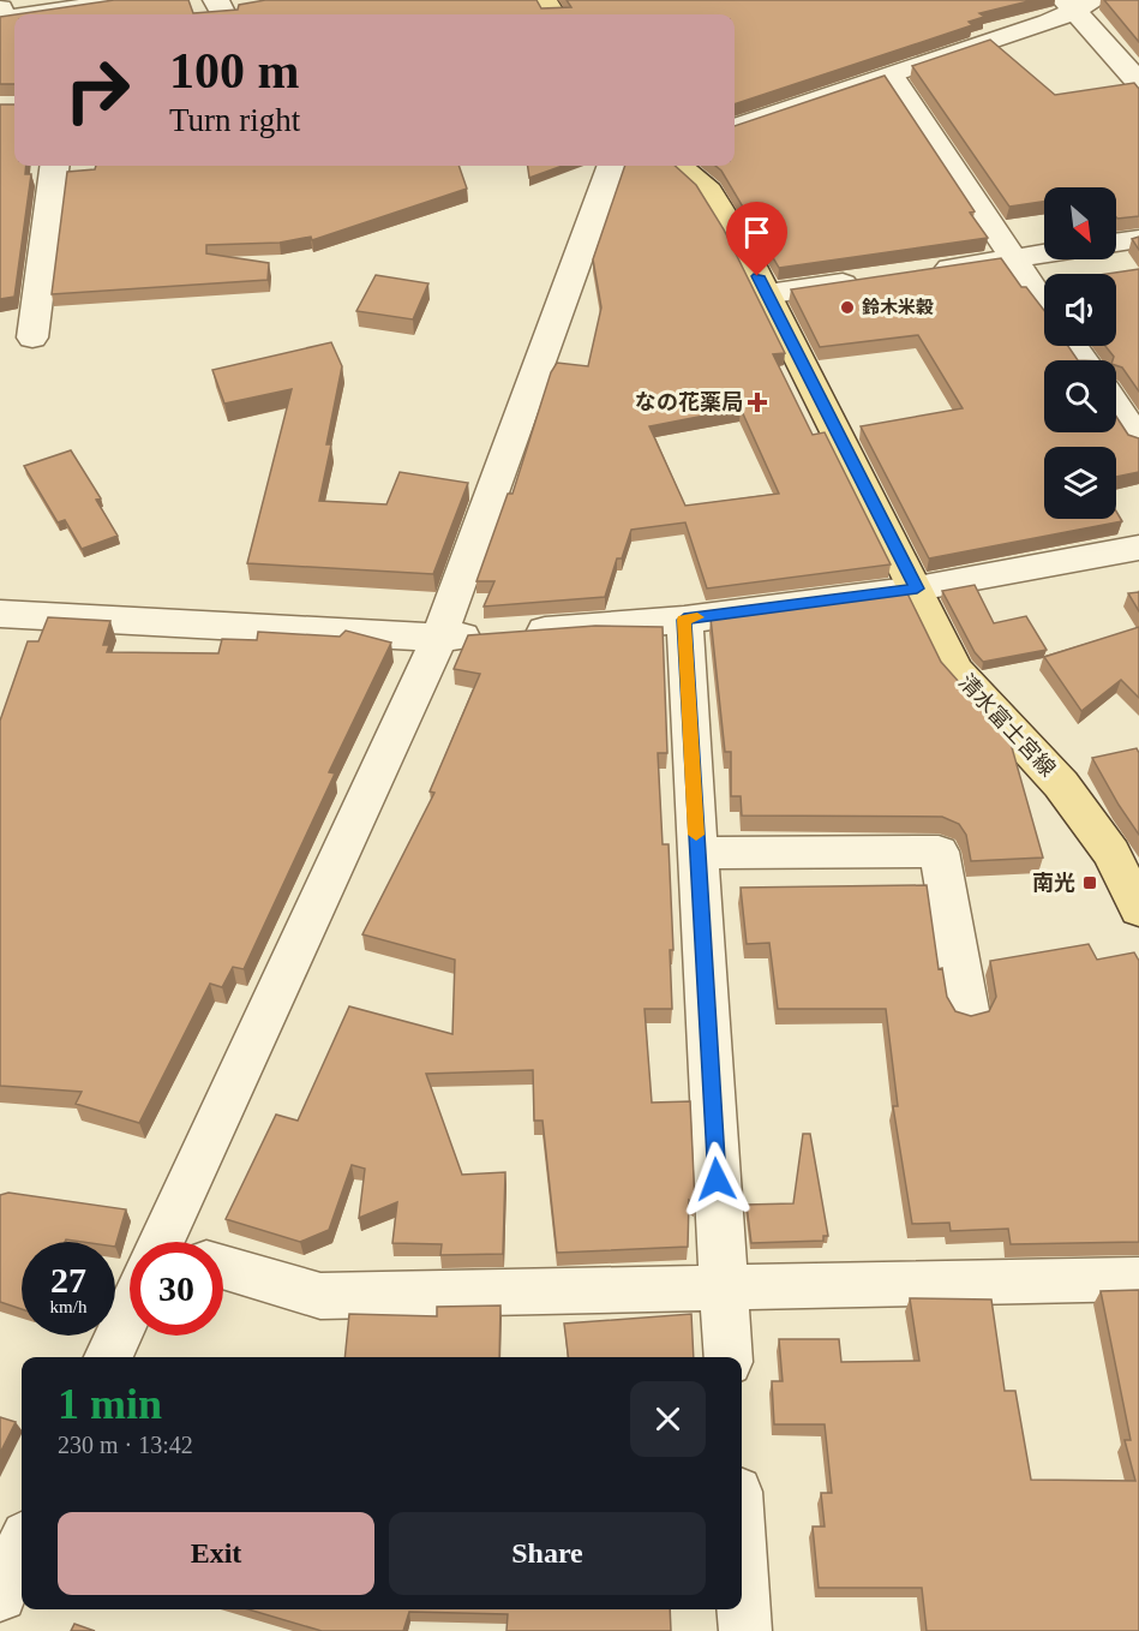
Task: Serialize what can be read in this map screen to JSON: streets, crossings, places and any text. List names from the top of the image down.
{
  "streets": {
    "main road": ["清水富士宮線"]
  },
  "places": {
    "other": ["鈴木米穀"],
    "health": ["なの花薬局"],
    "transit": ["南光"]
  },
  "north": "bottom right",
  "page": {
    "turn": ["100 m", "Turn right"],
    "speed": "27 km/h",
    "limit": "30",
    "heading": ["1 min", "230 m · 13:42"],
    "buttons": ["Exit", "Share"]
  }
}
